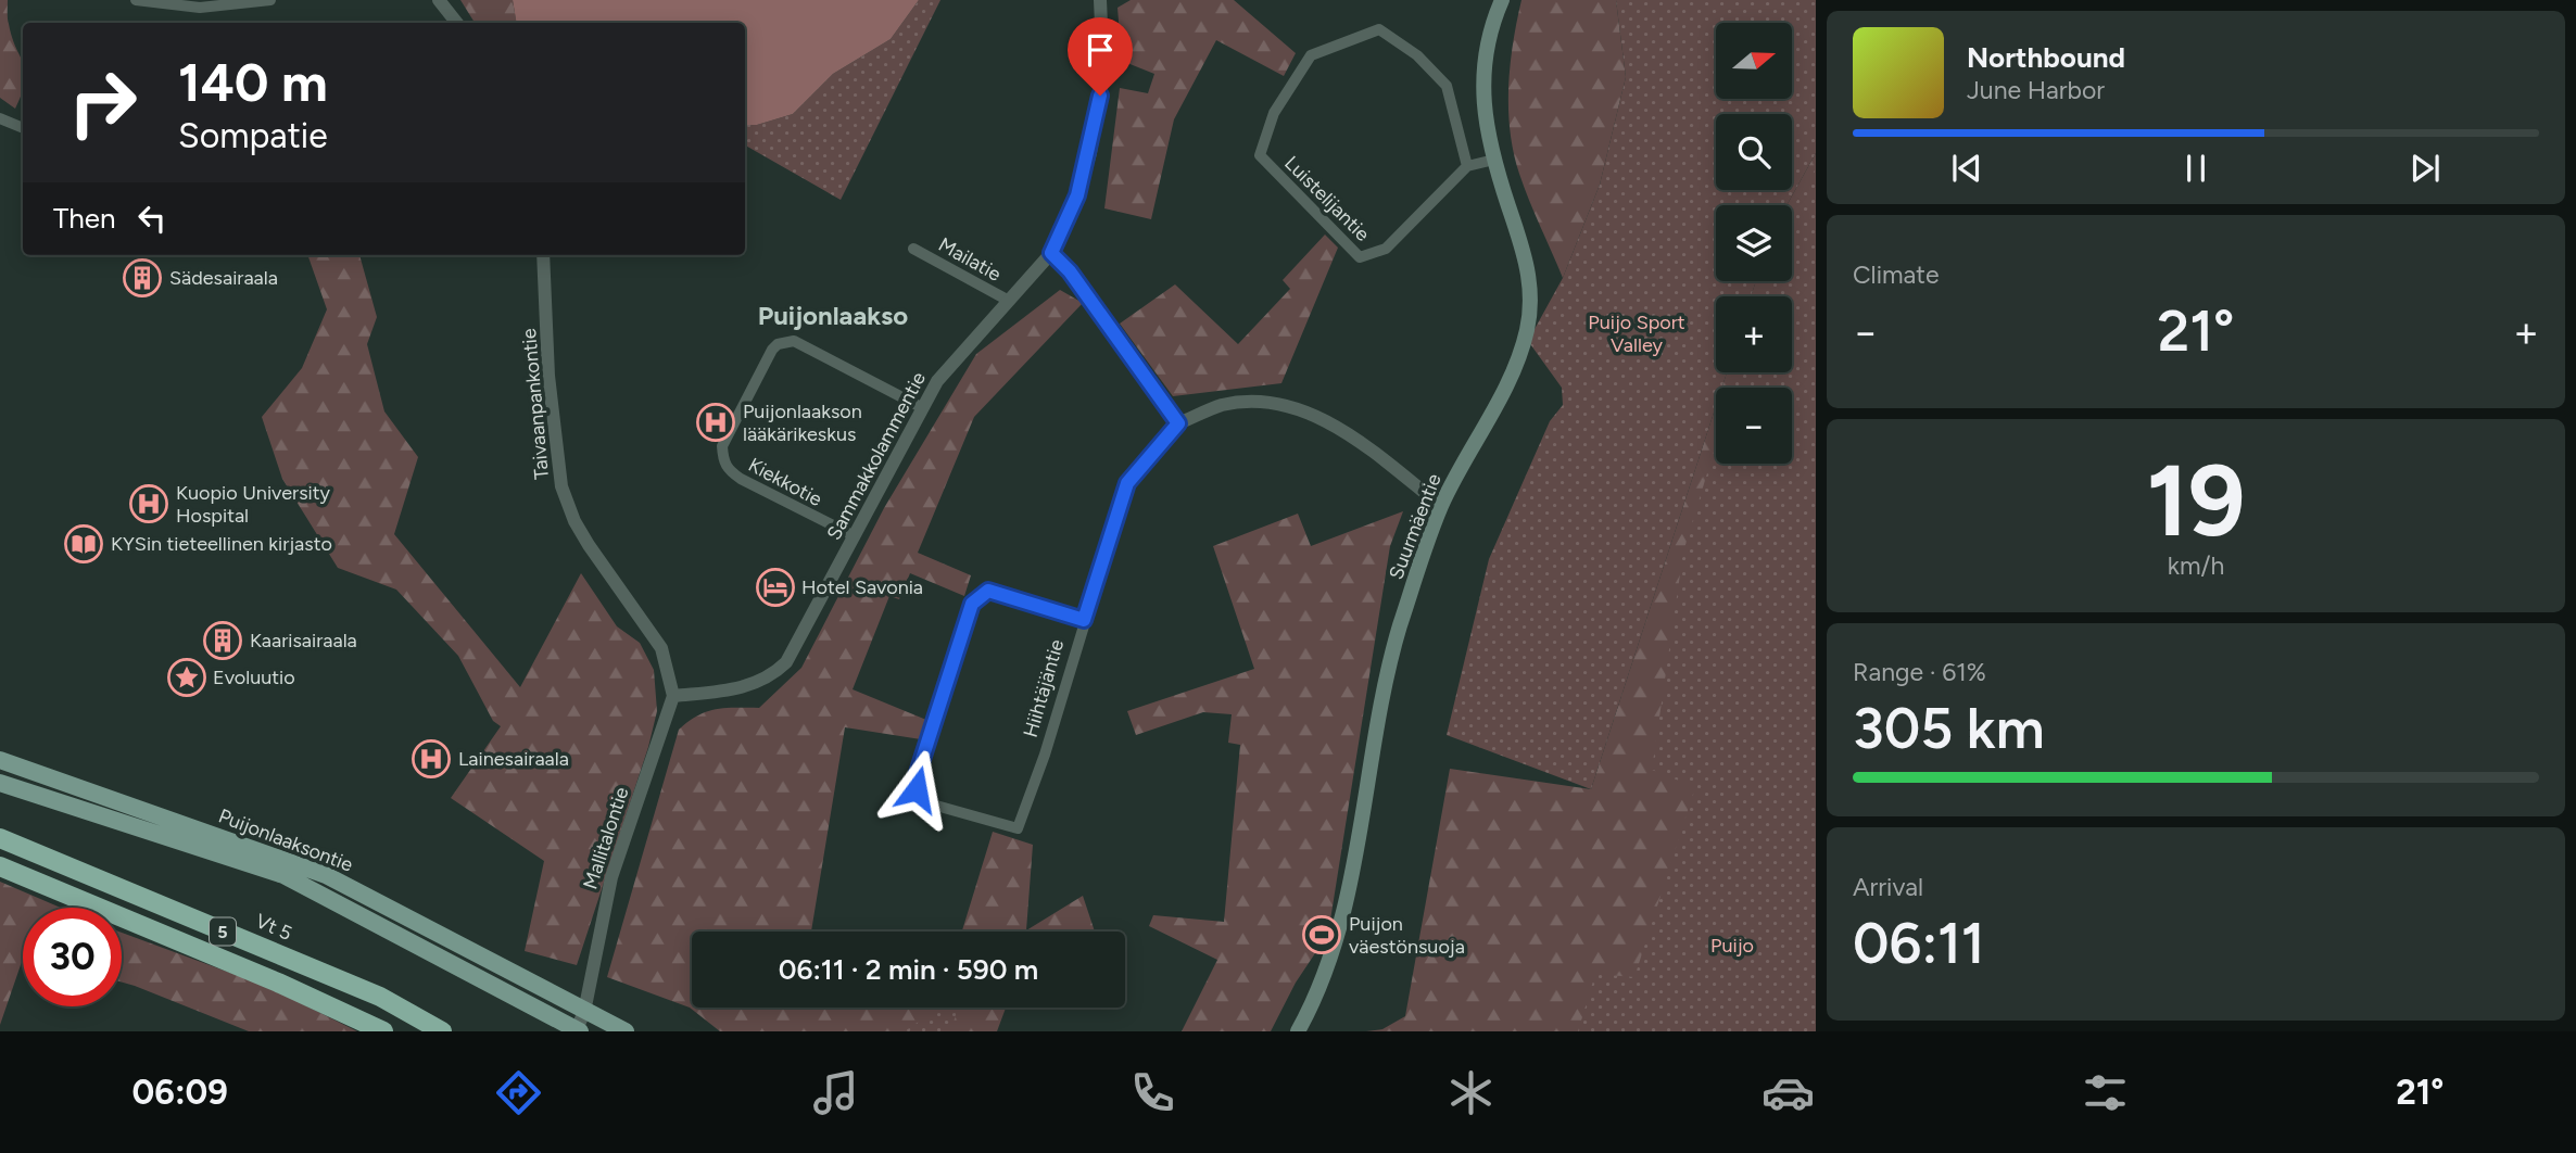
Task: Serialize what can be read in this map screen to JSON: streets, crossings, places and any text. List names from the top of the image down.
{
  "streets": {
    "highway": ["Vt 5", "5"],
    "main road": ["Suurmäentie", "Puijonlaaksontie"],
    "street": [
      "Luistelijantie",
      "Mailatie",
      "Taivaanpankontie",
      "Sammakkolammentie",
      "Kiekkotie",
      "Hiihtäjäntie",
      "Mallitalontie"
    ]
  },
  "crossings": [
    ["Mailatie", "Sammakkolammentie"],
    ["Taivaanpankontie", "Sammakkolammentie"],
    ["Taivaanpankontie", "Mallitalontie"],
    ["Sammakkolammentie", "Kiekkotie"],
    ["Sammakkolammentie", "Mallitalontie"],
    ["Suurmäentie", "Hiihtäjäntie"],
    ["Mallitalontie", "Puijonlaaksontie"]
  ],
  "districts": ["Puijonlaakso"],
  "parks": ["Puijo Sport Valley", "Puijo"],
  "places": {
    "building": ["Sädesairaala", "Kaarisairaala"],
    "hospital": ["Puijonlaakson lääkärikeskus", "Kuopio University Hospital", "Lainesairaala"],
    "library": ["KYSin tieteellinen kirjasto"],
    "hotel": ["Hotel Savonia"],
    "place": ["Evoluutio"],
    "sports": ["Puijon väestönsuoja"]
  },
  "north": "right",
  "page": {
    "map_buttons": ["+", "−"],
    "turn": ["140 m", "Sompatie"],
    "song": ["Northbound", "June Harbor"],
    "then": "Then",
    "tile": [
      "Climate",
      ["19", "km/h"],
      ["Range · 61%", "305 km"],
      ["Arrival", "06:11"]
    ],
    "heat": ["−", "21°", "+"],
    "limit": "30",
    "trip": "06:11 · 2 min · 590 m",
    "tabs": ["06:09", "21°"]
  }
}
